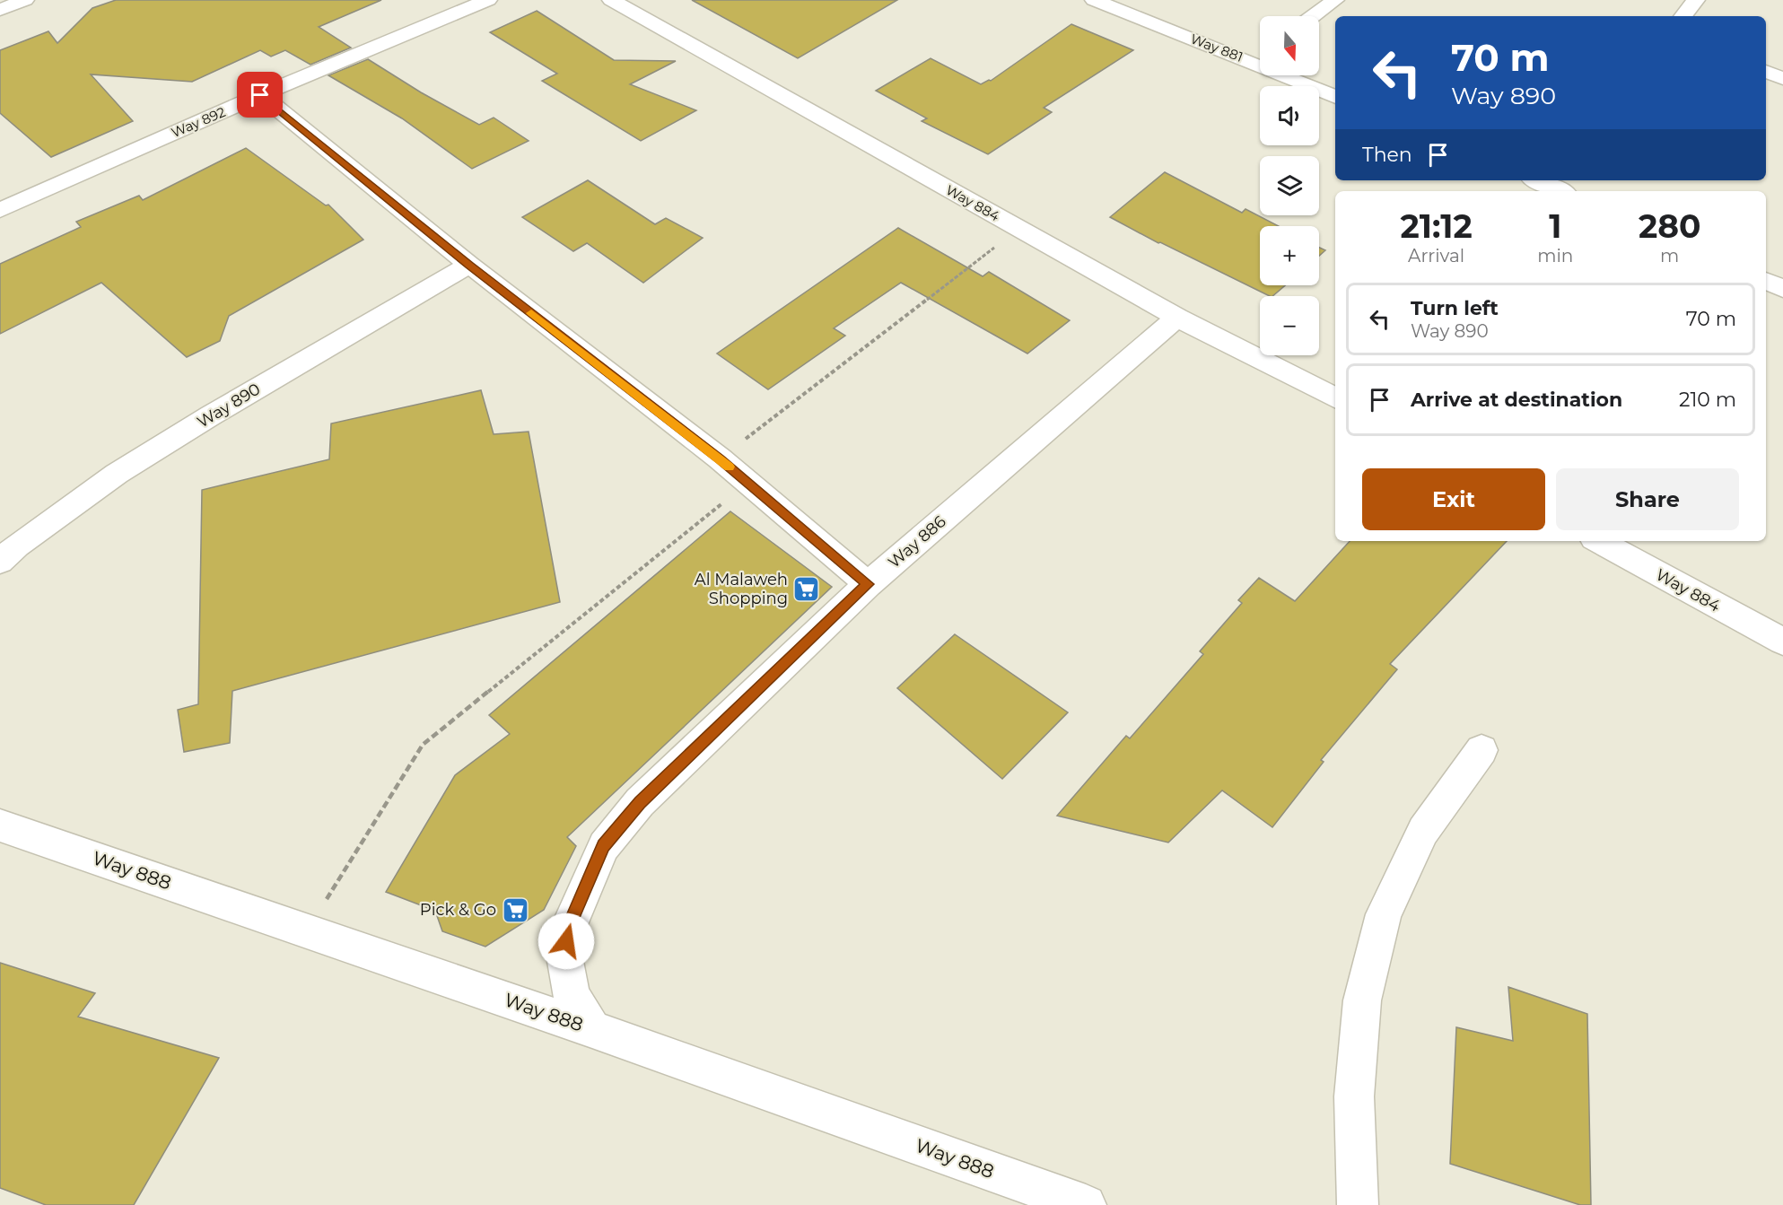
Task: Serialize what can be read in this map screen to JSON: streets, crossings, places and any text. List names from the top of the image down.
{
  "streets": {
    "street": [
      "Way 881",
      "Way 892",
      "Way 884",
      "Way 890",
      "Way 886",
      "Way 888"
    ]
  },
  "crossings": [
    ["Way 884", "Way 886"],
    ["Way 886", "Way 888"]
  ],
  "places": {
    "supermarket": ["Al Malaweh Shopping", "Pick & Go"]
  },
  "north": "bottom",
  "page": {
    "map_buttons": ["+", "−"],
    "turn": ["70 m", "Way 890"],
    "then": "Then",
    "eta": [
      "21:12",
      "Arrival",
      "1",
      "min",
      "280",
      "m"
    ],
    "list": [
      {
        "name": "Turn left",
        "note": "Way 890",
        "value": "70 m"
      },
      {
        "name": "Arrive at destination",
        "value": "210 m"
      }
    ],
    "buttons": ["Exit", "Share"]
  }
}
